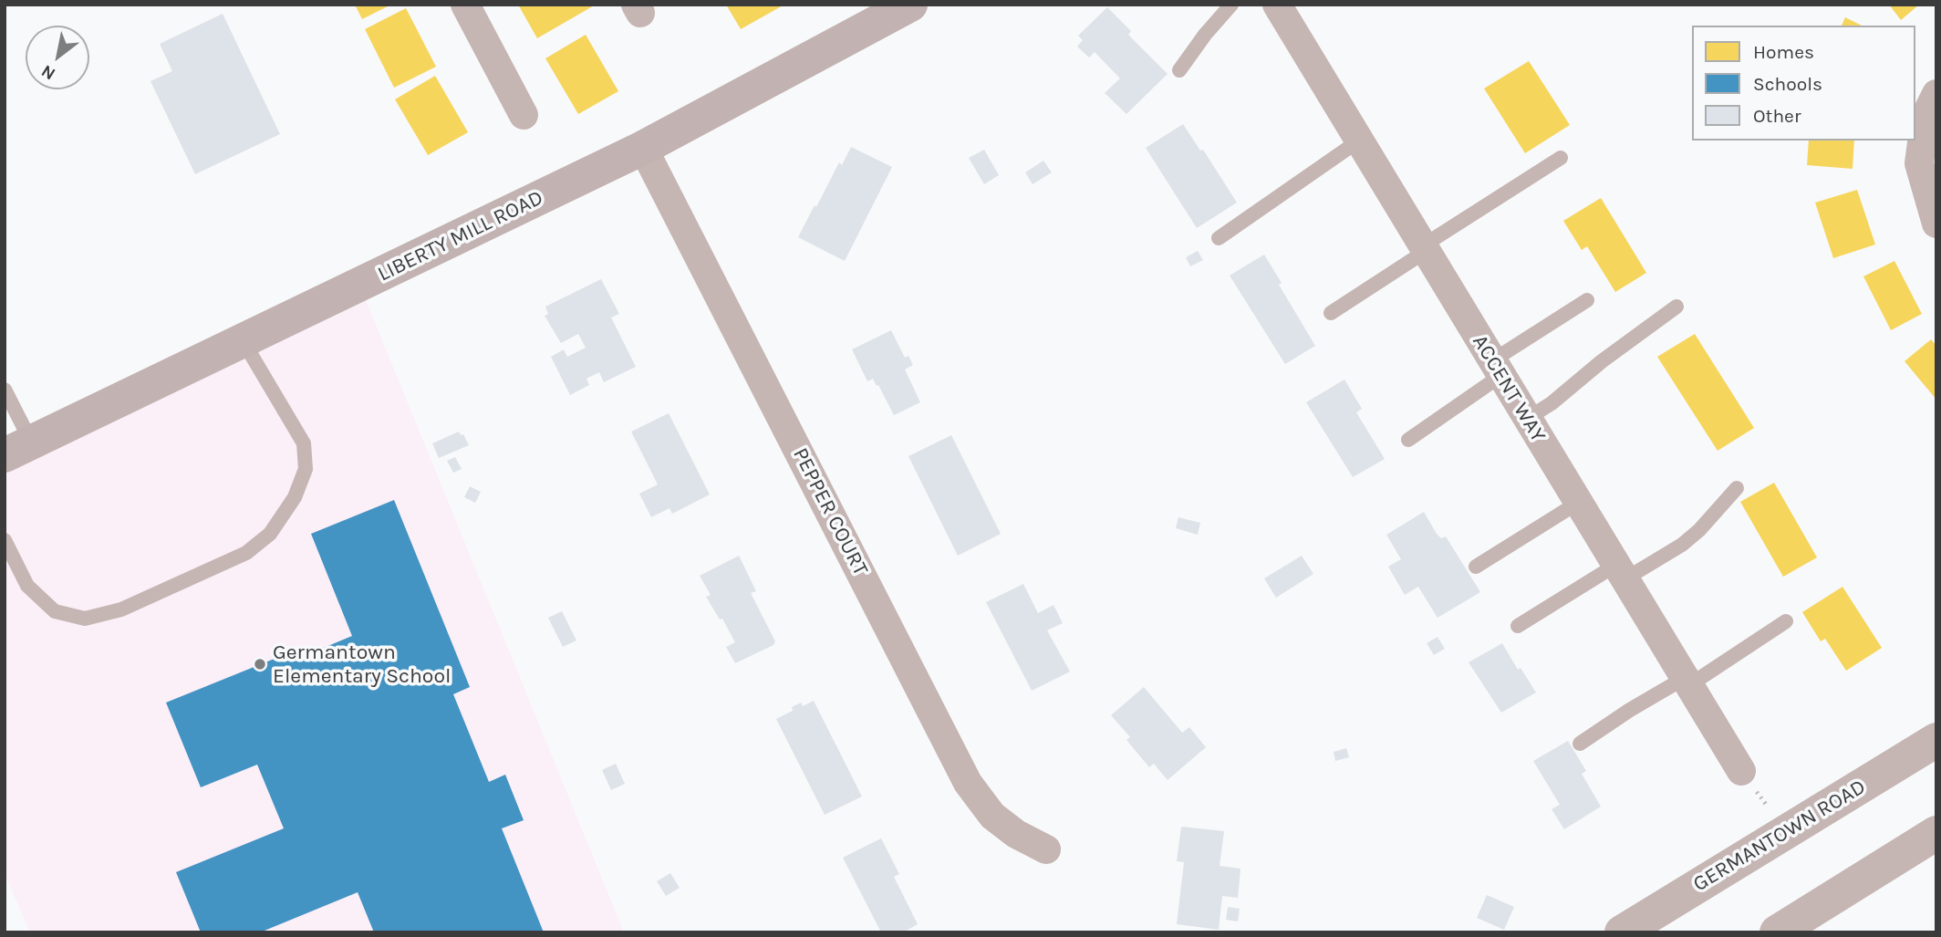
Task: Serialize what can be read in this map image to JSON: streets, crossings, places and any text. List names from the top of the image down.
{
  "streets": {
    "main road": ["GERMANTOWN ROAD"],
    "street": ["LIBERTY MILL ROAD", "ACCENT WAY", "PEPPER COURT"]
  },
  "crossings": [
    ["LIBERTY MILL ROAD", "PEPPER COURT"]
  ],
  "places": ["Germantown Elementary School"],
  "legend": ["Homes", "Schools", "Other"],
  "north": "bottom left"
}
